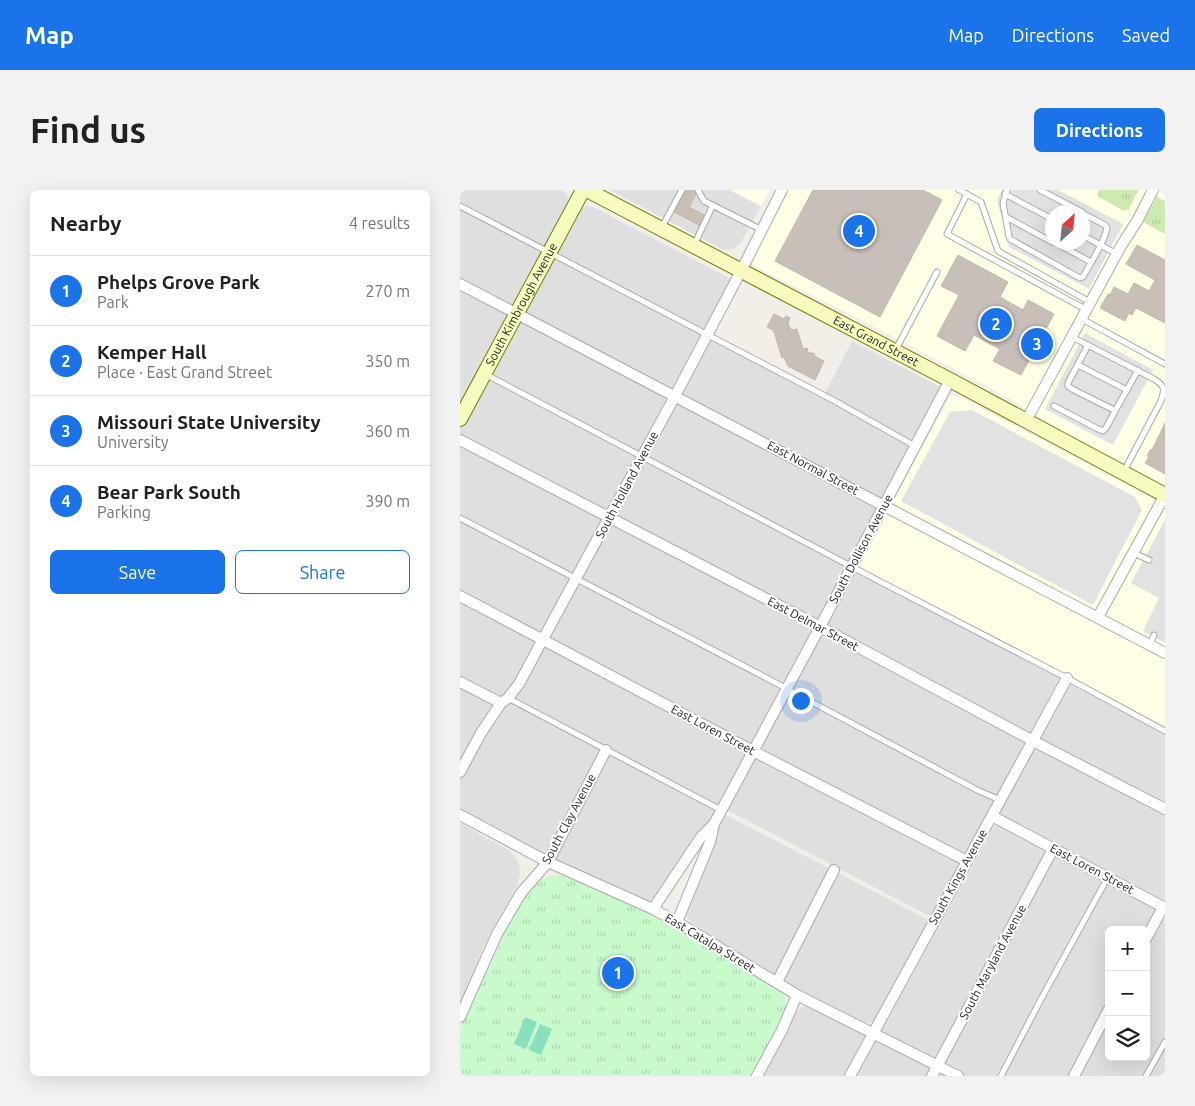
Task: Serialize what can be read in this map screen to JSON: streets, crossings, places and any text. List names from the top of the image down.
{
  "streets": {
    "main road": ["South Kimbrough Avenue", "East Grand Street"],
    "street": [
      "East Normal Street",
      "South Holland Avenue",
      "South Dollison Avenue",
      "East Delmar Street",
      "East Loren Street",
      "South Clay Avenue",
      "South Kings Avenue",
      "East Catalpa Street",
      "South Maryland Avenue"
    ]
  },
  "crossings": [
    ["South Kimbrough Avenue", "East Grand Street"],
    ["South Kimbrough Avenue", "East Normal Street"],
    ["East Grand Street", "South Holland Avenue"],
    ["East Grand Street", "South Dollison Avenue"],
    ["East Normal Street", "South Holland Avenue"],
    ["East Normal Street", "South Dollison Avenue"],
    ["South Holland Avenue", "East Delmar Street"],
    ["South Holland Avenue", "East Loren Street"],
    ["South Dollison Avenue", "East Delmar Street"],
    ["South Dollison Avenue", "East Loren Street"],
    ["South Dollison Avenue", "East Catalpa Street"],
    ["East Delmar Street", "South Kings Avenue"],
    ["East Loren Street", "South Kings Avenue"],
    ["East Loren Street", "South Maryland Avenue"],
    ["South Clay Avenue", "East Catalpa Street"],
    ["South Kings Avenue", "East Catalpa Street"],
    ["East Catalpa Street", "South Maryland Avenue"]
  ],
  "north": "top right",
  "page": {
    "header": "Map",
    "nav": ["Map", "Directions", "Saved"],
    "buttons": [
      "Directions",
      ["Save", "Share"]
    ],
    "title": "Find us",
    "heading": ["Nearby", "4 results"],
    "pins": [
      "4",
      "2",
      "3",
      "1"
    ],
    "list": [
      {
        "mark": "1",
        "name": "Phelps Grove Park",
        "note": "Park",
        "value": "270 m"
      },
      {
        "mark": "2",
        "name": "Kemper Hall",
        "note": "Place · East Grand Street",
        "value": "350 m"
      },
      {
        "mark": "3",
        "name": "Missouri State University",
        "note": "University",
        "value": "360 m"
      },
      {
        "mark": "4",
        "name": "Bear Park South",
        "note": "Parking",
        "value": "390 m"
      }
    ],
    "map_buttons": ["+", "−"]
  }
}
